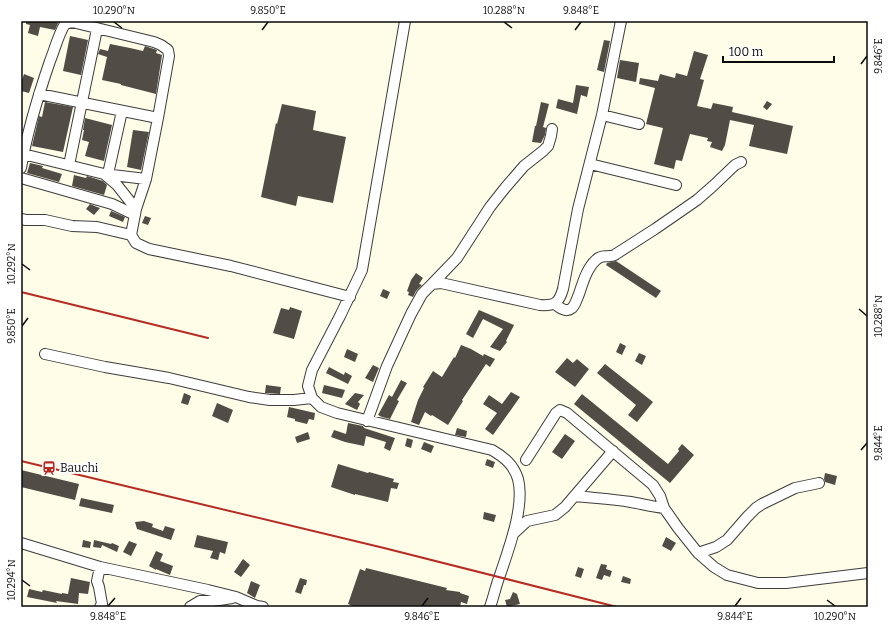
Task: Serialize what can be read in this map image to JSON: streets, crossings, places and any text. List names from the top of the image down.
{
  "places": {
    "station": ["Bauchi"]
  },
  "scale_bar": "100 m",
  "coordinates": [
    "10.290°N",
    "9.850°E",
    "10.288°N",
    "9.848°E",
    "9.846°E",
    "10.292°N",
    "9.844°E",
    "10.294°N"
  ]
}
